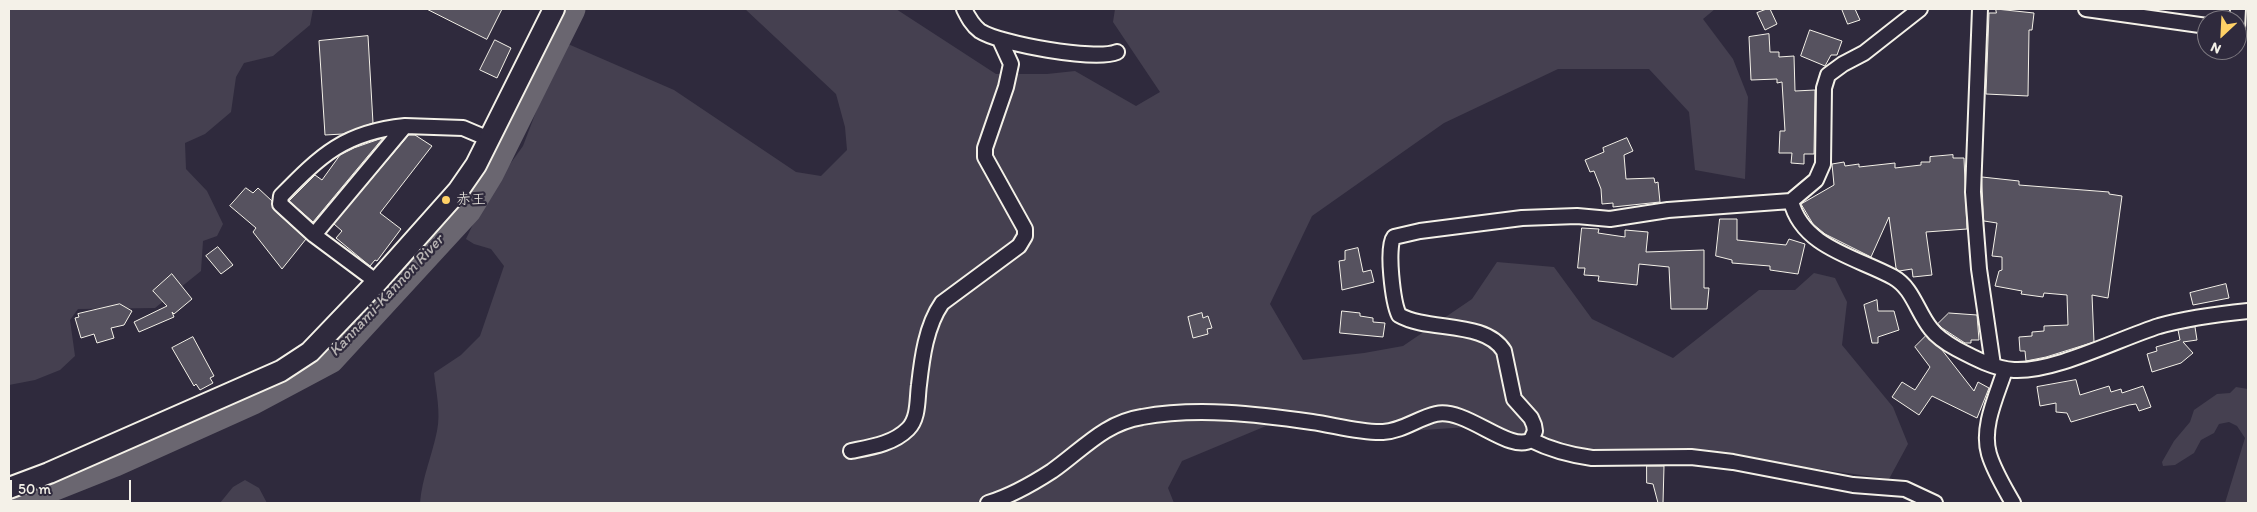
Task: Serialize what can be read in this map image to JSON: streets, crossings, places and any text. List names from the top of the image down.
{
  "water": ["Kannami-Kannon River"],
  "places": ["赤王"],
  "scale_bar": "50 m",
  "north": "bottom left"
}
